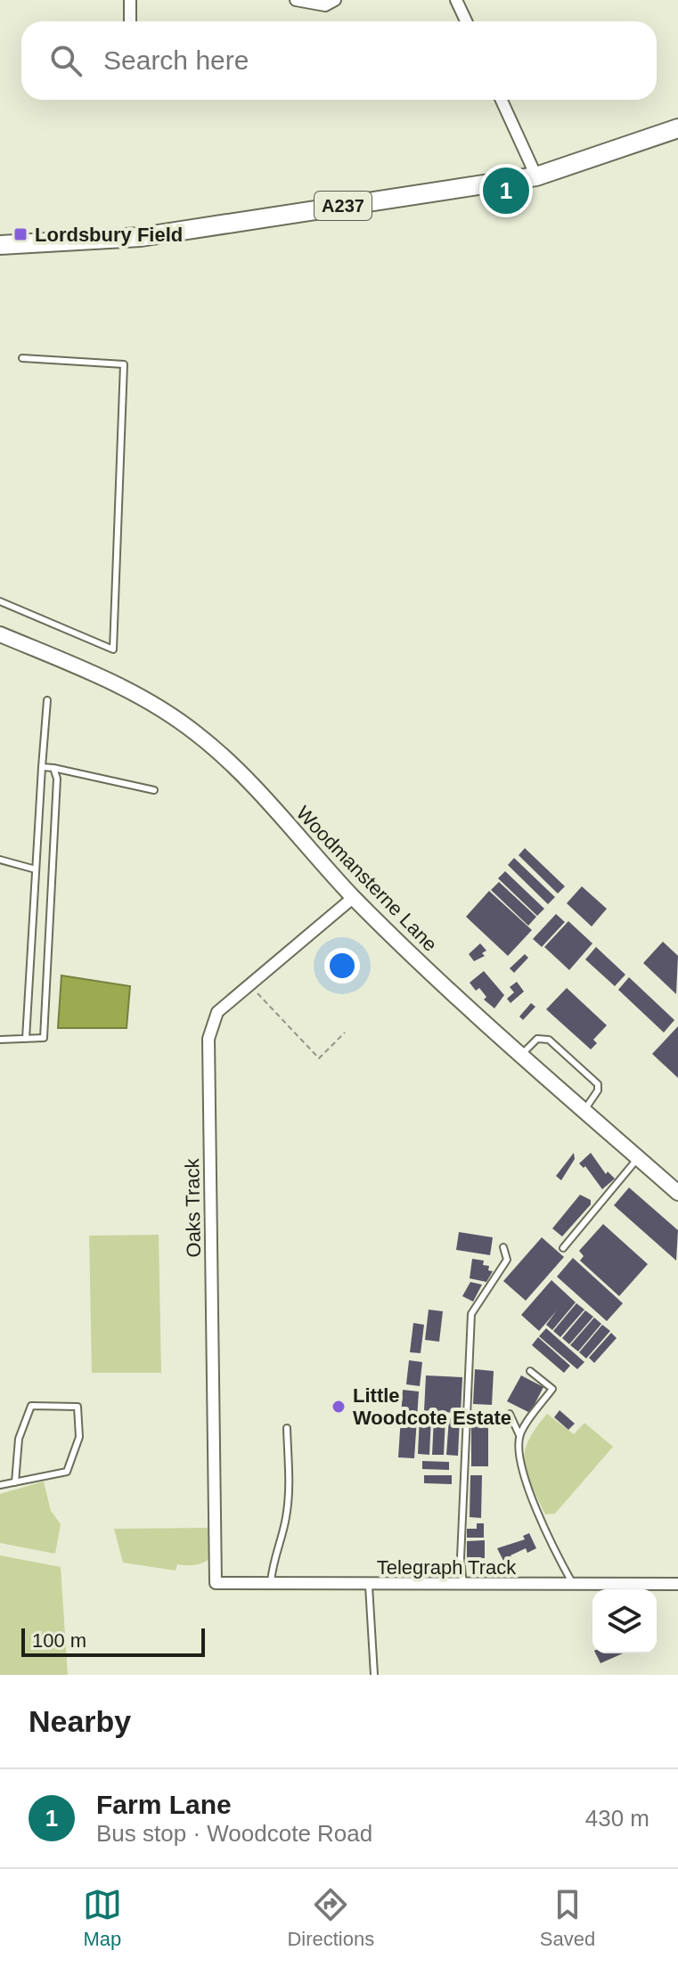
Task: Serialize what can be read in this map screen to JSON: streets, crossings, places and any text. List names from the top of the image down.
{
  "streets": {
    "main road": ["A237"],
    "street": ["Woodmansterne Lane", "Oaks Track", "Telegraph Track"]
  },
  "crossings": [
    ["Woodmansterne Lane", "Oaks Track"],
    ["Oaks Track", "Telegraph Track"]
  ],
  "places": {
    "transit": ["Lordsbury Field"],
    "other": ["Little Woodcote Estate"]
  },
  "scale_bar": "100 m",
  "page": {
    "search": "Search here",
    "pins": "1",
    "scale": "100 m",
    "heading": "Nearby",
    "list": [
      {
        "mark": "1",
        "name": "Farm Lane",
        "note": "Bus stop · Woodcote Road",
        "value": "430 m"
      }
    ],
    "nav": ["Map", "Directions", "Saved"]
  }
}
